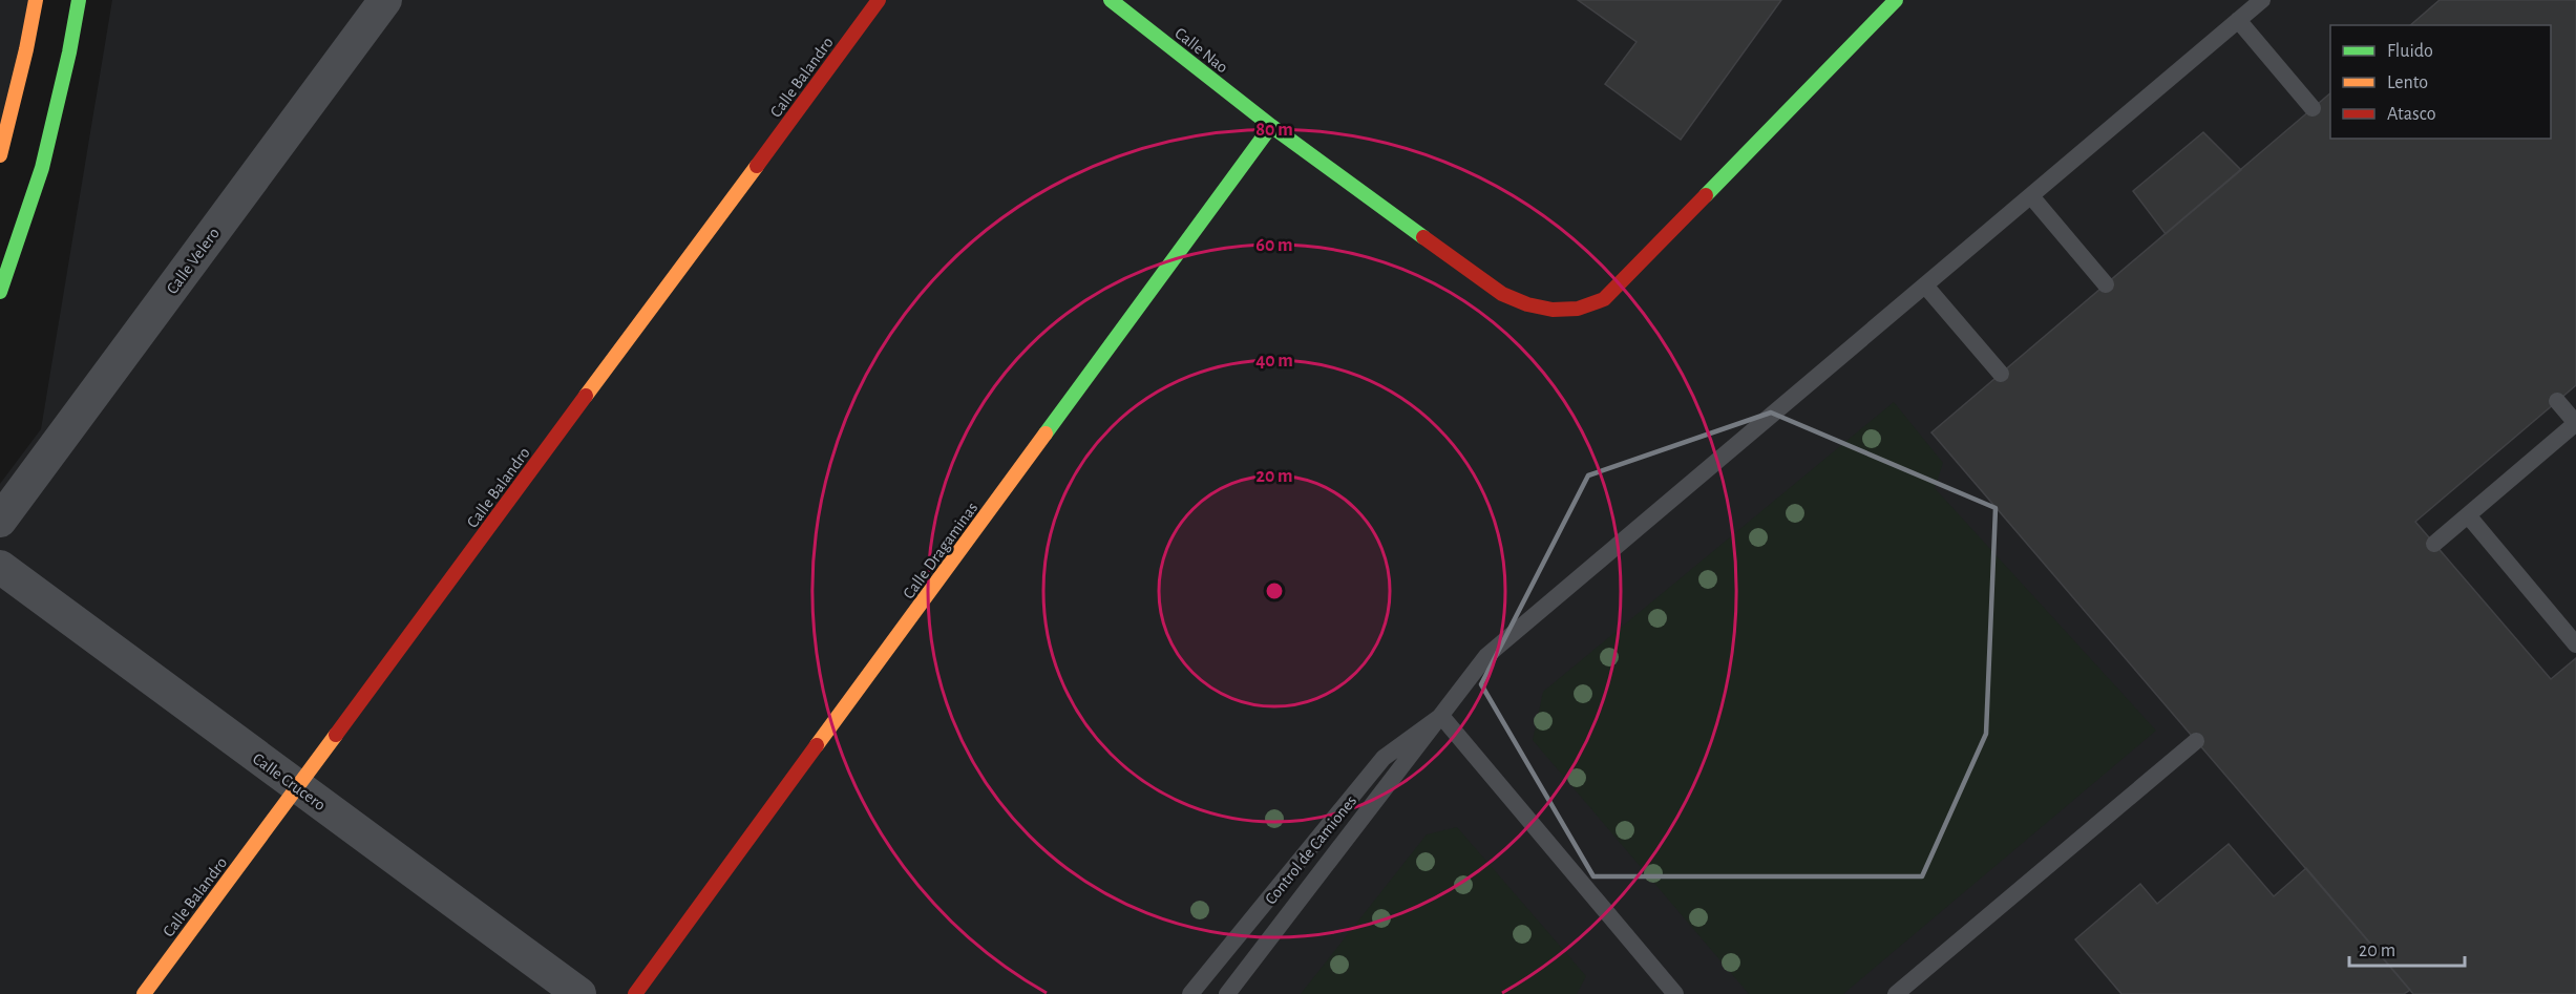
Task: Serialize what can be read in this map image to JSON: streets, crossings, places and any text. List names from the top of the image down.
{
  "streets": {
    "street": [
      "Calle Nao",
      "Calle Balandro",
      "Calle Velero",
      "Calle Dragaminas",
      "Calle Crucero"
    ],
    "lane": ["Control de Camiones"]
  },
  "crossings": [
    ["Calle Nao", "Calle Dragaminas"],
    ["Calle Balandro", "Calle Crucero"]
  ],
  "legend": ["Fluido", "Lento", "Atasco"],
  "scale_bar": "20 m",
  "rings": [
    "80 m",
    "60 m",
    "40 m",
    "20 m"
  ]
}
